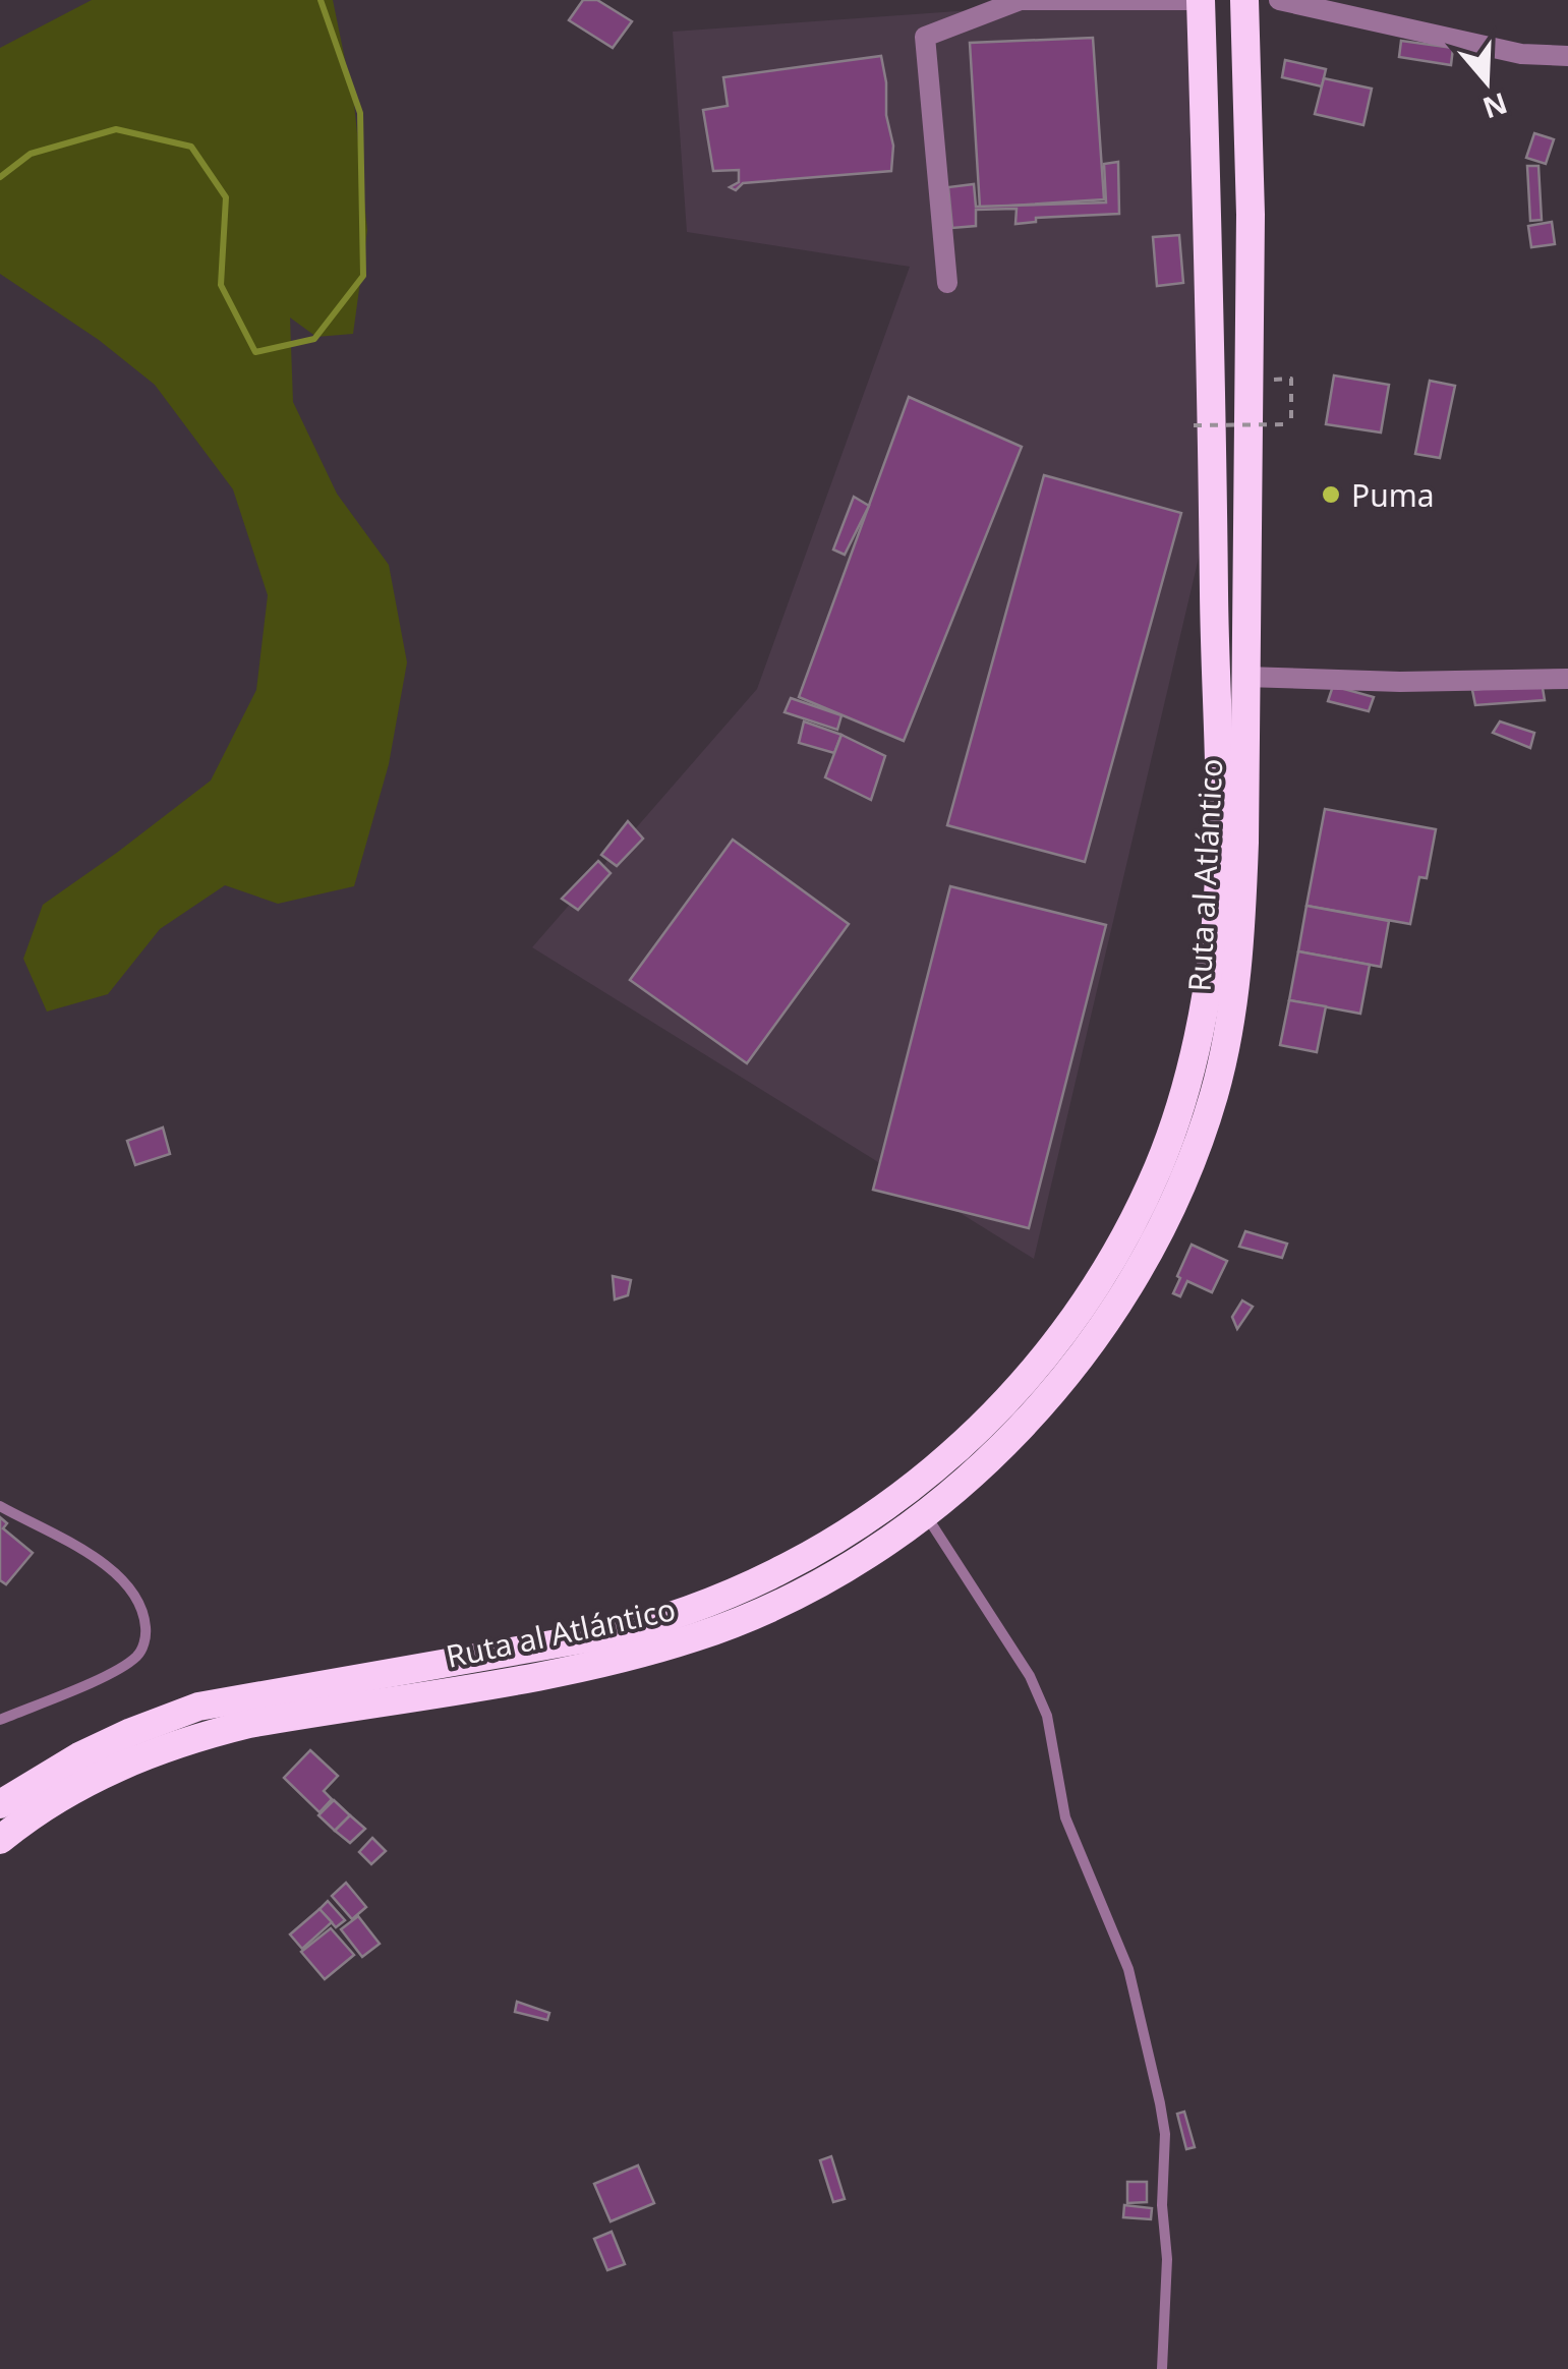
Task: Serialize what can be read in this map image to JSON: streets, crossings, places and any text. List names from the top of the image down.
{
  "streets": {
    "highway": ["Ruta al Atlántico"]
  },
  "places": ["Puma"],
  "north": "bottom"
}
